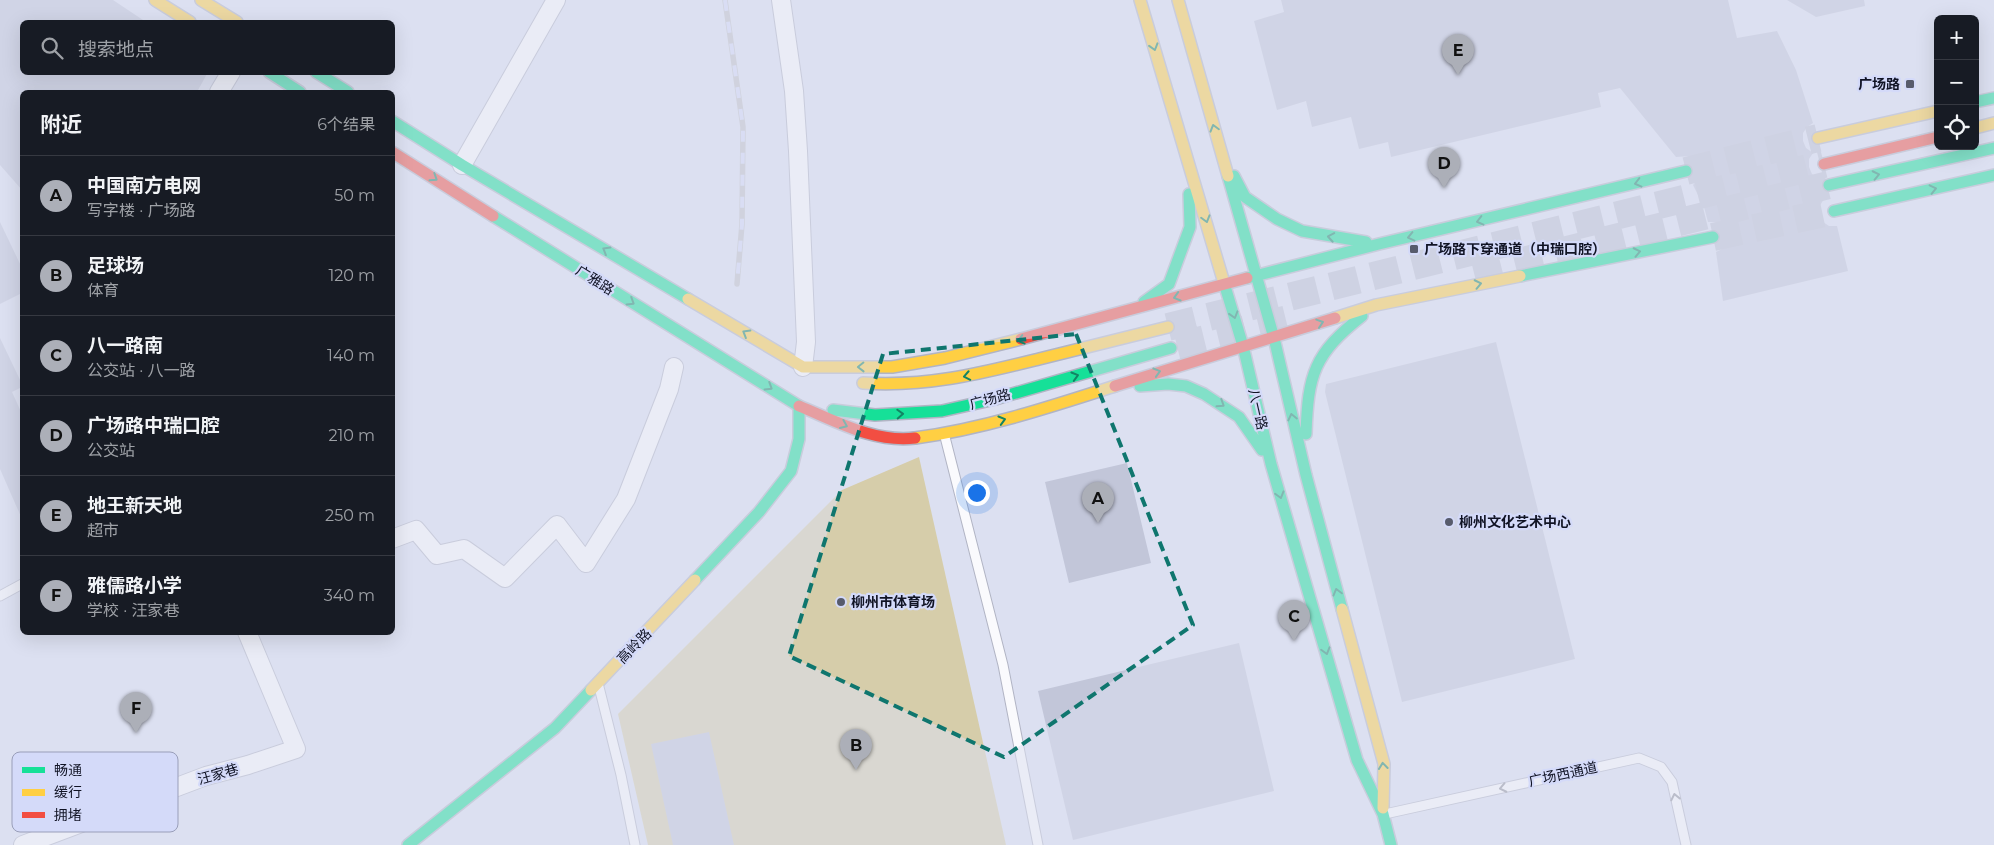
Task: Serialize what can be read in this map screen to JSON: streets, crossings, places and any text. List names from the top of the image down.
{
  "streets": {
    "main road": [
      "广雅路",
      "广场路",
      "八一路",
      "高岭路"
    ],
    "street": ["汪家巷"],
    "lane": ["广场西通道"]
  },
  "crossings": [
    ["广雅路", "广场路"],
    ["广雅路", "高岭路"],
    ["广场路", "高岭路"],
    ["八一路", "广场西通道"]
  ],
  "one_way": ["广场西通道"],
  "places": {
    "transit": ["广场路", "广场路下穿通道（中瑞口腔）"],
    "other": ["柳州文化艺术中心", "柳州市体育场"]
  },
  "legend": ["畅通", "缓行", "拥堵"],
  "page": {
    "map_buttons": ["+", "−"],
    "search": "搜索地点",
    "pins": [
      "E",
      "D",
      "A",
      "C",
      "F",
      "B"
    ],
    "heading": ["附近", "6个结果"],
    "list": [
      {
        "mark": "A",
        "name": "中国南方电网",
        "note": "写字楼 · 广场路",
        "value": "50 m"
      },
      {
        "mark": "B",
        "name": "足球场",
        "note": "体育",
        "value": "120 m"
      },
      {
        "mark": "C",
        "name": "八一路南",
        "note": "公交站 · 八一路",
        "value": "140 m"
      },
      {
        "mark": "D",
        "name": "广场路中瑞口腔",
        "note": "公交站",
        "value": "210 m"
      },
      {
        "mark": "E",
        "name": "地王新天地",
        "note": "超市",
        "value": "250 m"
      },
      {
        "mark": "F",
        "name": "雅儒路小学",
        "note": "学校 · 汪家巷",
        "value": "340 m"
      }
    ]
  }
}
